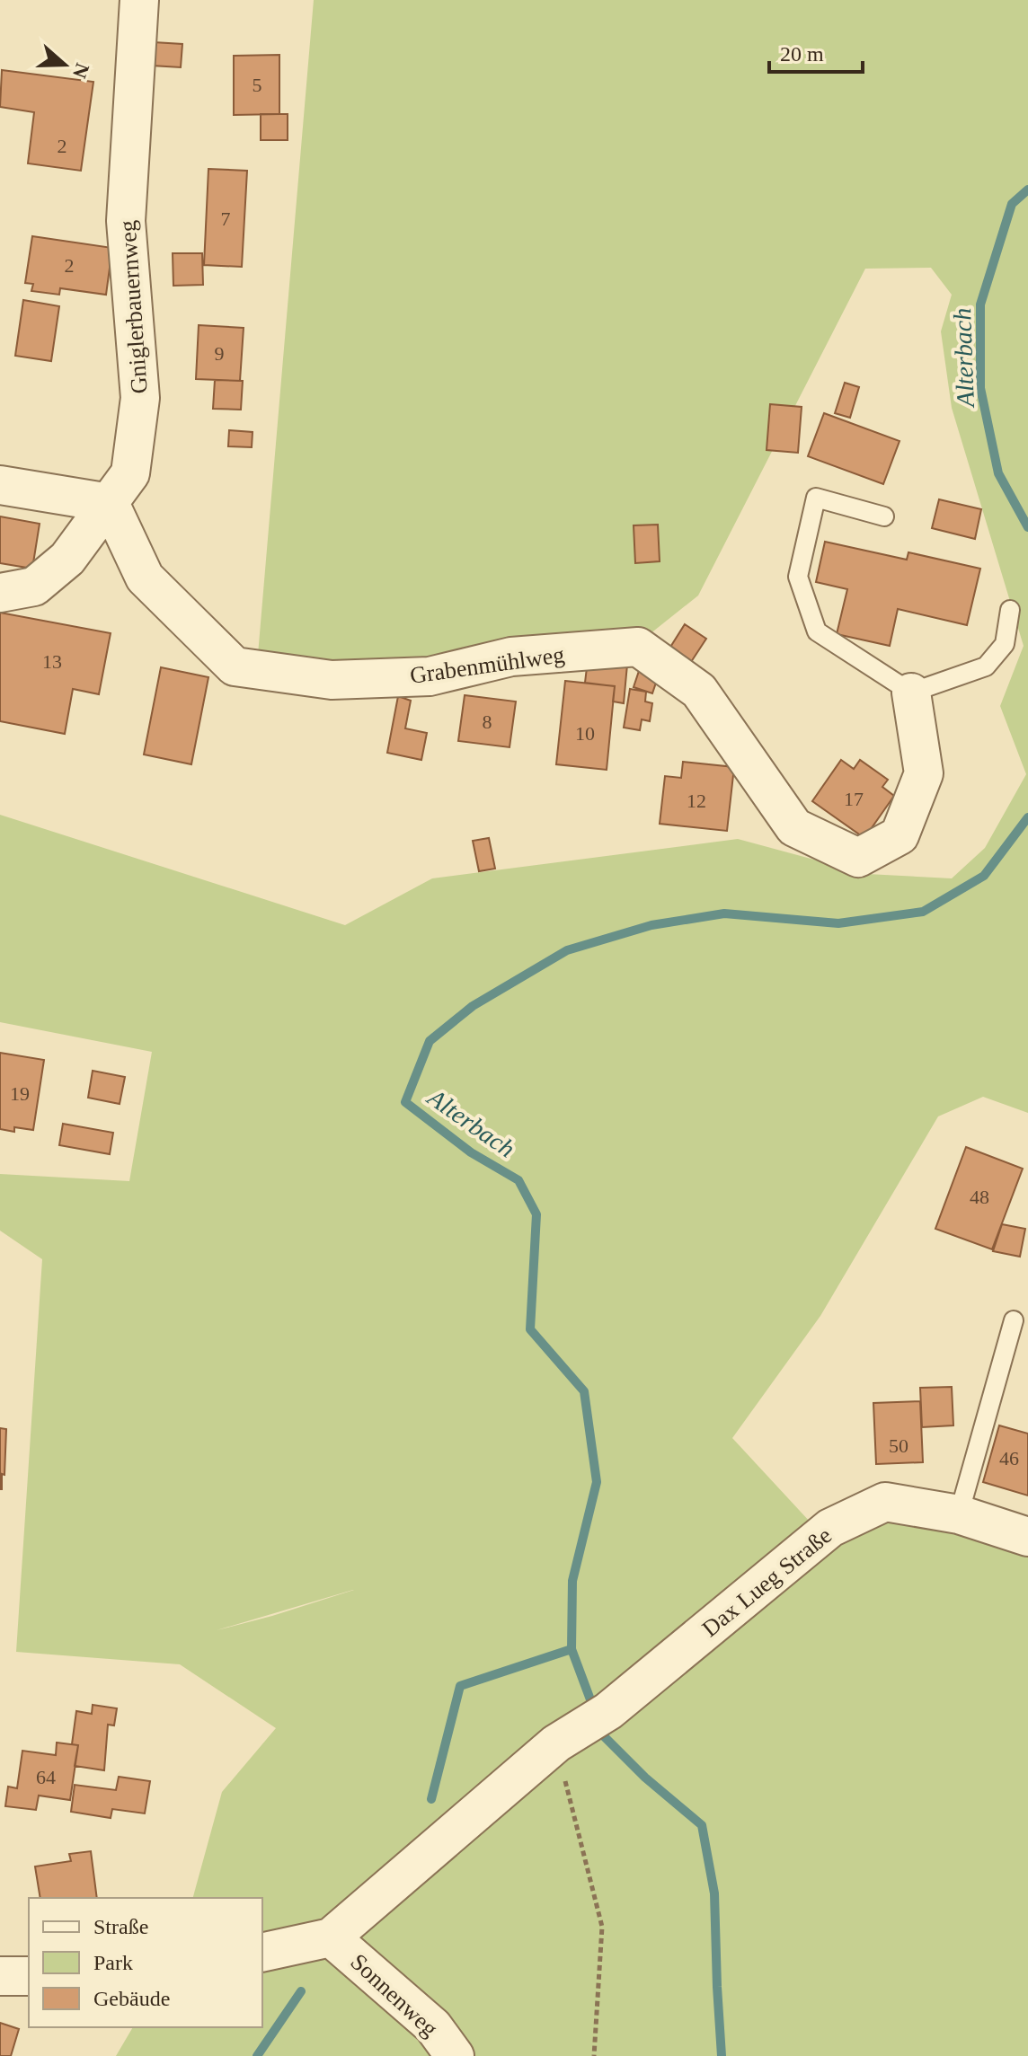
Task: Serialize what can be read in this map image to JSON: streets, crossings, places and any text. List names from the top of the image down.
{
  "streets": {
    "street": [
      "Gniglerbauernweg",
      "Grabenmühlweg",
      "Dax Lueg Straße",
      "Sonnenweg"
    ]
  },
  "crossings": [
    ["Gniglerbauernweg", "Grabenmühlweg"]
  ],
  "water": ["Alterbach"],
  "house_numbers": [
    "5",
    "2",
    "7",
    "2",
    "9",
    "13",
    "8",
    "10",
    "17",
    "12",
    "19",
    "48",
    "50",
    "46",
    "64"
  ],
  "legend": ["Straße", "Park", "Gebäude"],
  "scale_bar": "20 m",
  "north": "right"
}
